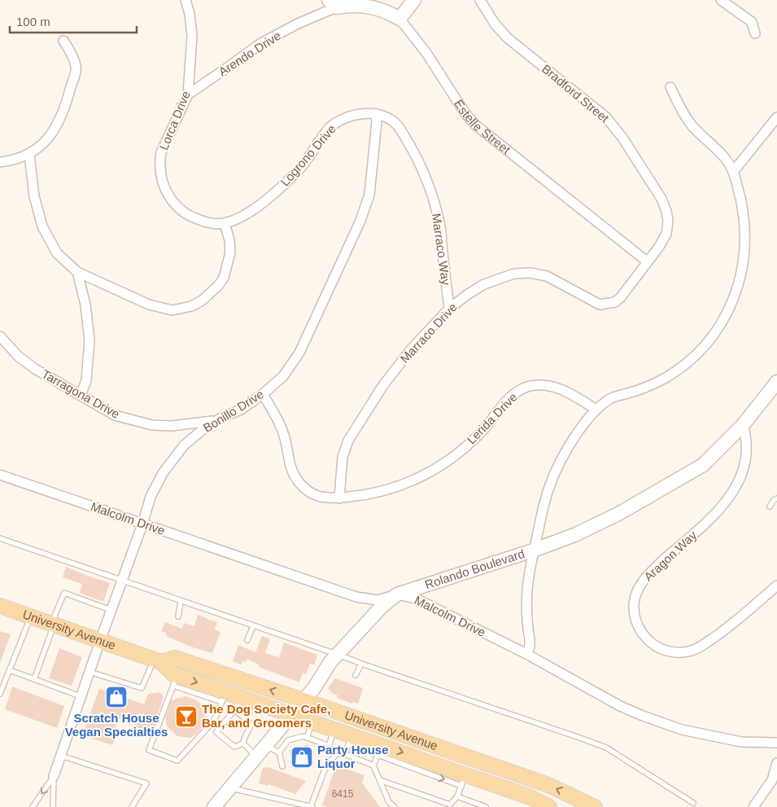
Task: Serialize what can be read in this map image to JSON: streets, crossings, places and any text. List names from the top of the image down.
{
  "streets": {
    "main road": ["University Avenue"],
    "street": [
      "Arendo Drive",
      "Bradford Street",
      "Lorca Drive",
      "Estelle Street",
      "Logrono Drive",
      "Marraco Way",
      "Marraco Drive",
      "Tarragona Drive",
      "Bonillo Drive",
      "Lerida Drive",
      "Malcolm Drive",
      "Aragon Way",
      "Rolando Boulevard"
    ]
  },
  "crossings": [
    ["Arendo Drive", "Lorca Drive"],
    ["Arendo Drive", "Estelle Street"],
    ["Bradford Street", "Estelle Street"],
    ["Bradford Street", "Marraco Drive"],
    ["Lorca Drive", "Logrono Drive"],
    ["Estelle Street", "Marraco Drive"],
    ["Logrono Drive", "Marraco Way"],
    ["Logrono Drive", "Bonillo Drive"],
    ["Marraco Way", "Marraco Drive"],
    ["Marraco Way", "Bonillo Drive"],
    ["Marraco Drive", "Lerida Drive"],
    ["Tarragona Drive", "Bonillo Drive"],
    ["Bonillo Drive", "Lerida Drive"],
    ["Bonillo Drive", "Malcolm Drive"],
    ["Bonillo Drive", "University Avenue"],
    ["Malcolm Drive", "Rolando Boulevard"],
    ["Aragon Way", "Rolando Boulevard"],
    ["Rolando Boulevard", "University Avenue"]
  ],
  "places": {
    "shop": ["Scratch House Vegan Specialties", "Party House Liquor"],
    "bar": ["The Dog Society Cafe, Bar, and Groomers"]
  },
  "house_numbers": ["6415"],
  "scale_bar": "100 m"
}
